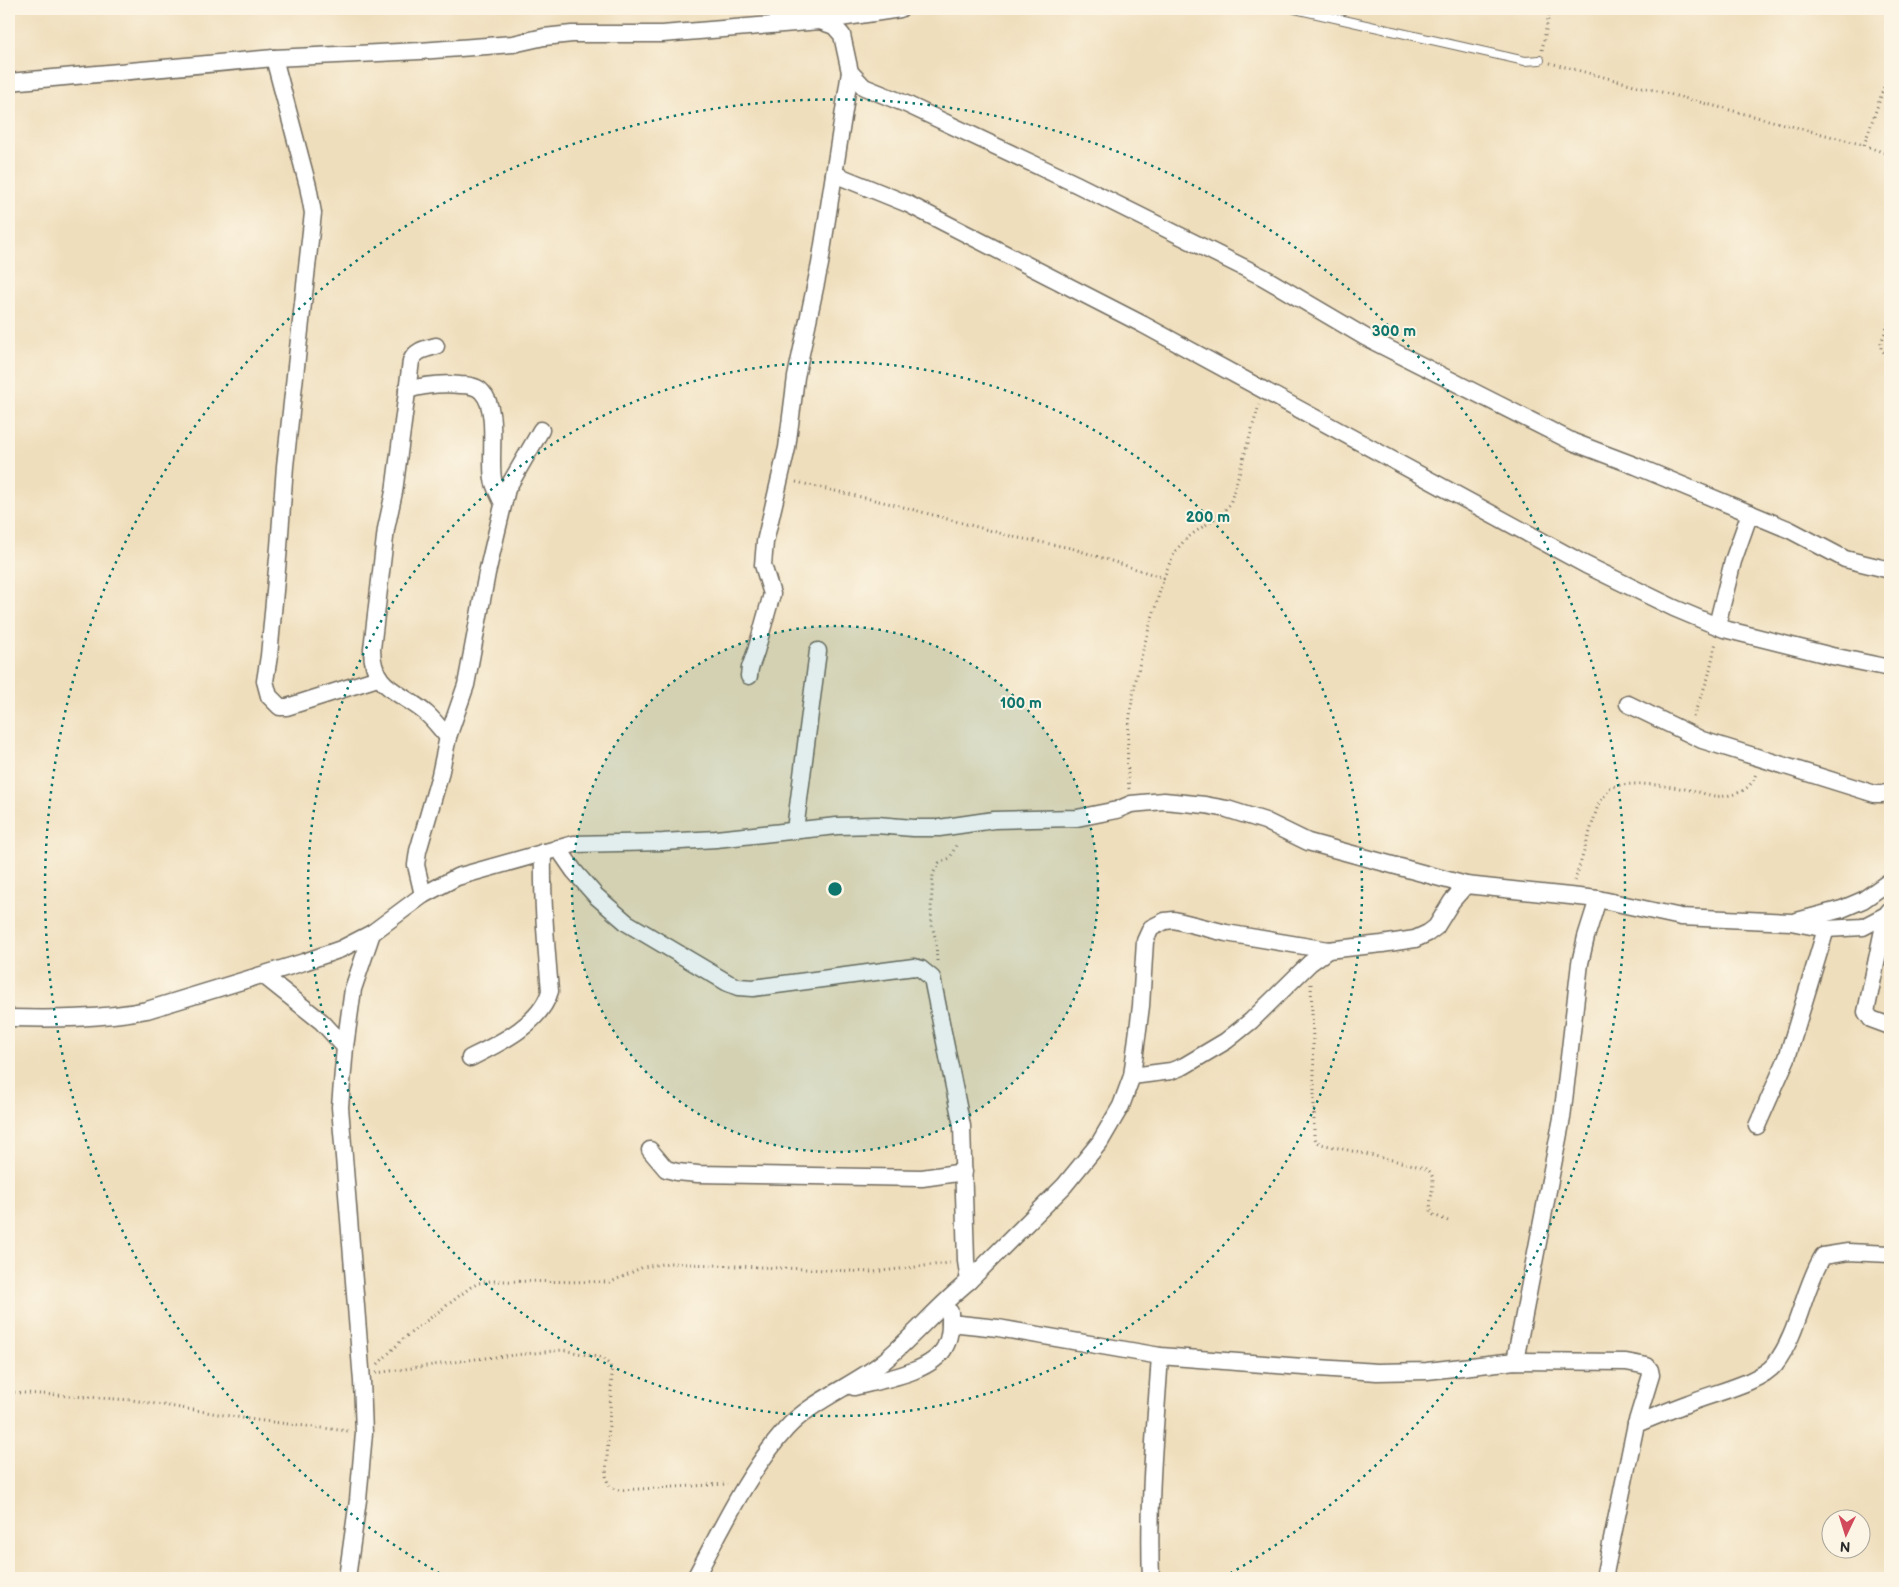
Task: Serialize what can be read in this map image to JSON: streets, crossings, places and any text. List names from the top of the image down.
{
  "north": "bottom",
  "rings": ["300 m", "200 m", "100 m"]
}
